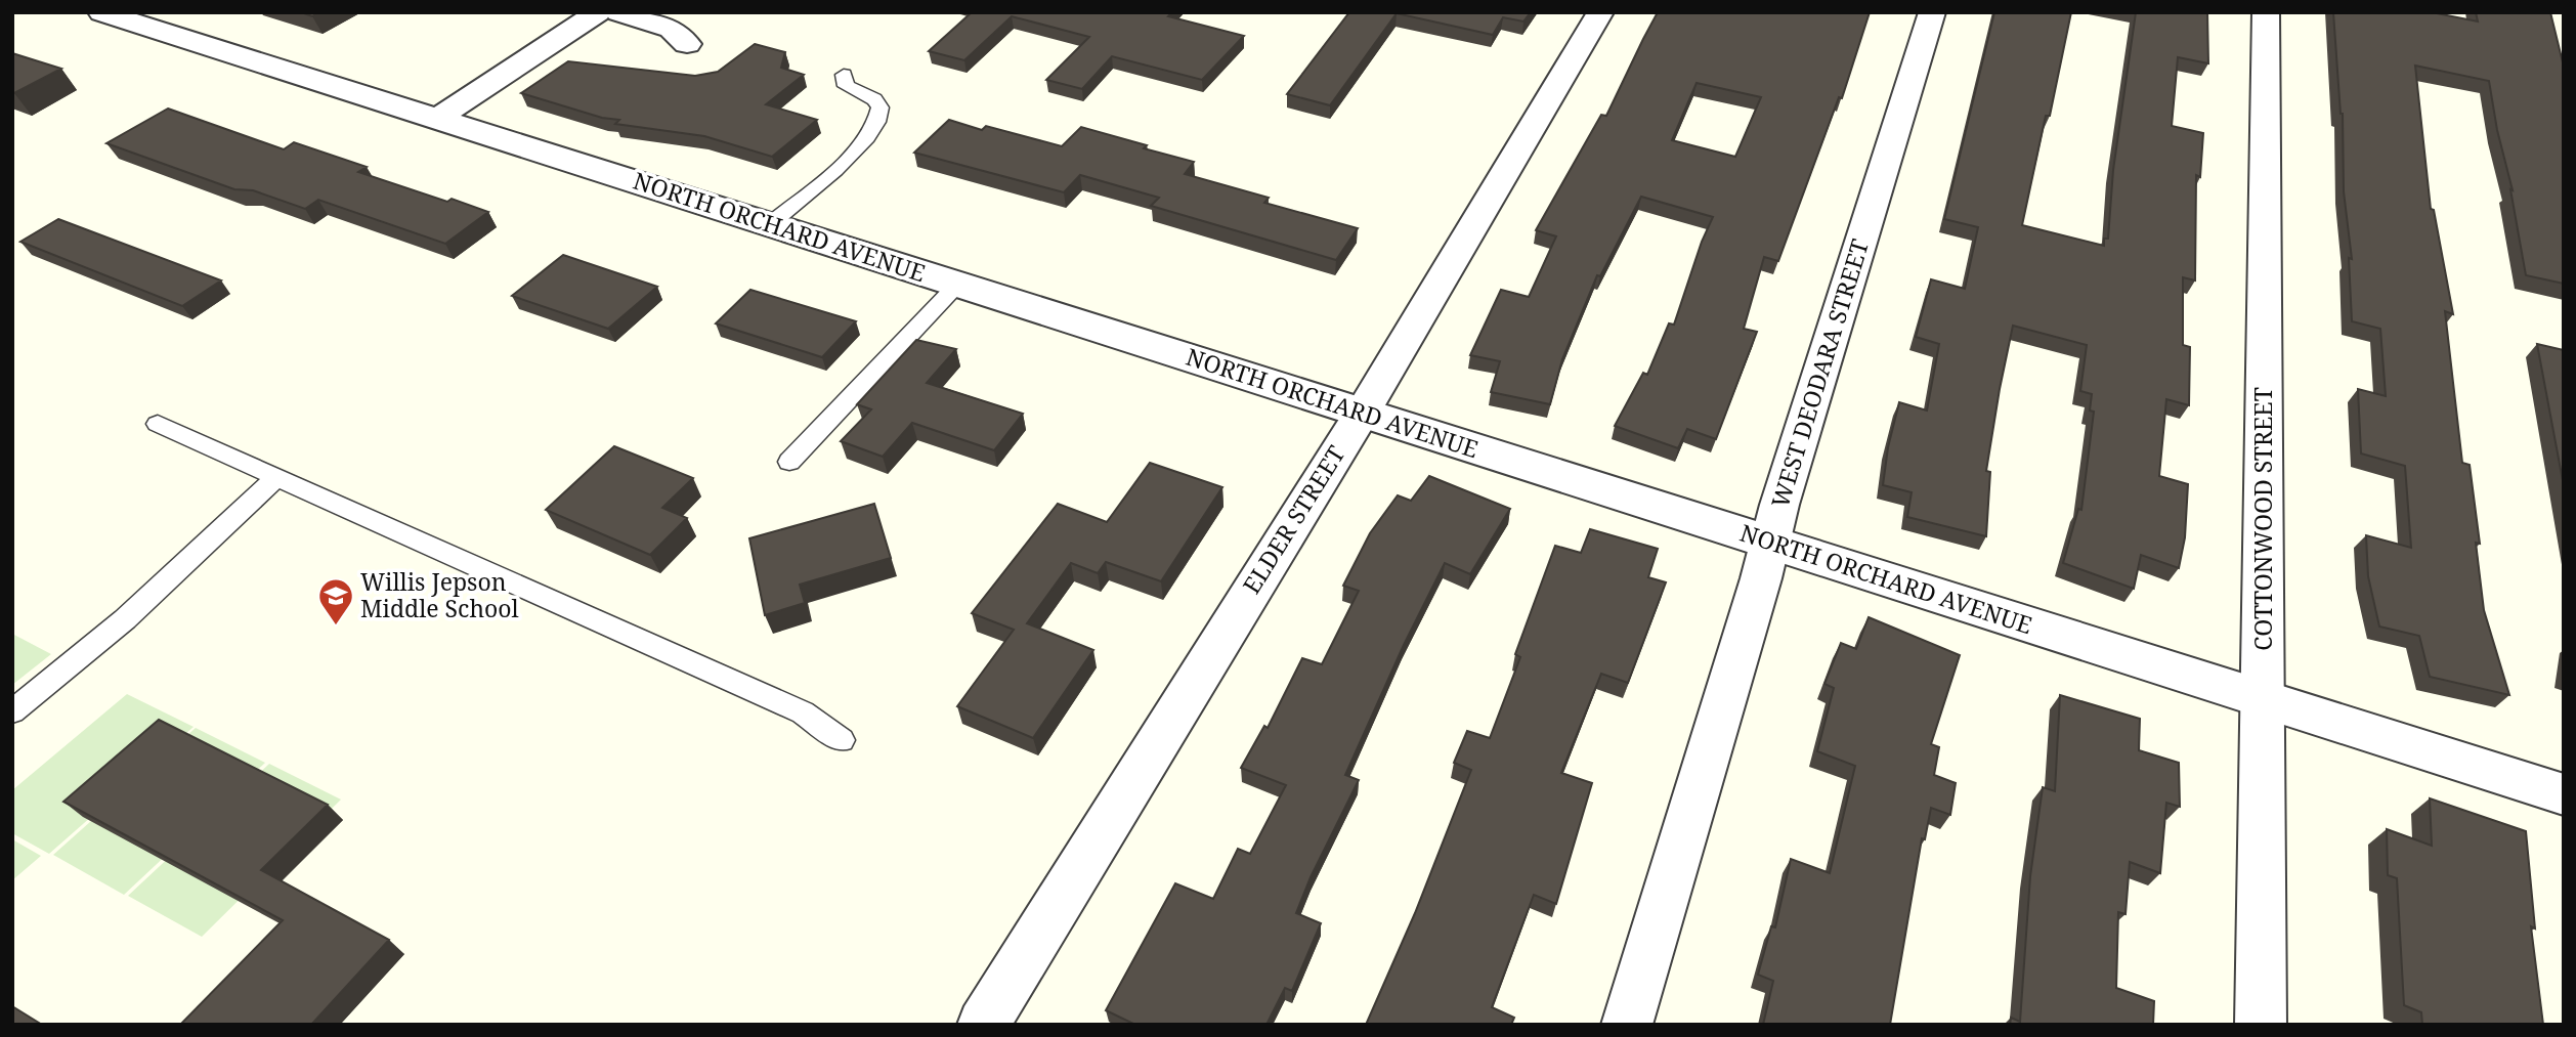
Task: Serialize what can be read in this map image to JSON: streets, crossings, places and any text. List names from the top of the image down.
{
  "streets": {
    "street": [
      "NORTH ORCHARD AVENUE",
      "WEST DEODARA STREET",
      "COTTONWOOD STREET",
      "ELDER STREET"
    ]
  },
  "crossings": [
    ["NORTH ORCHARD AVENUE", "WEST DEODARA STREET"],
    ["NORTH ORCHARD AVENUE", "COTTONWOOD STREET"],
    ["NORTH ORCHARD AVENUE", "ELDER STREET"]
  ],
  "places": {
    "school or university": ["Willis Jepson Middle School"]
  }
}
